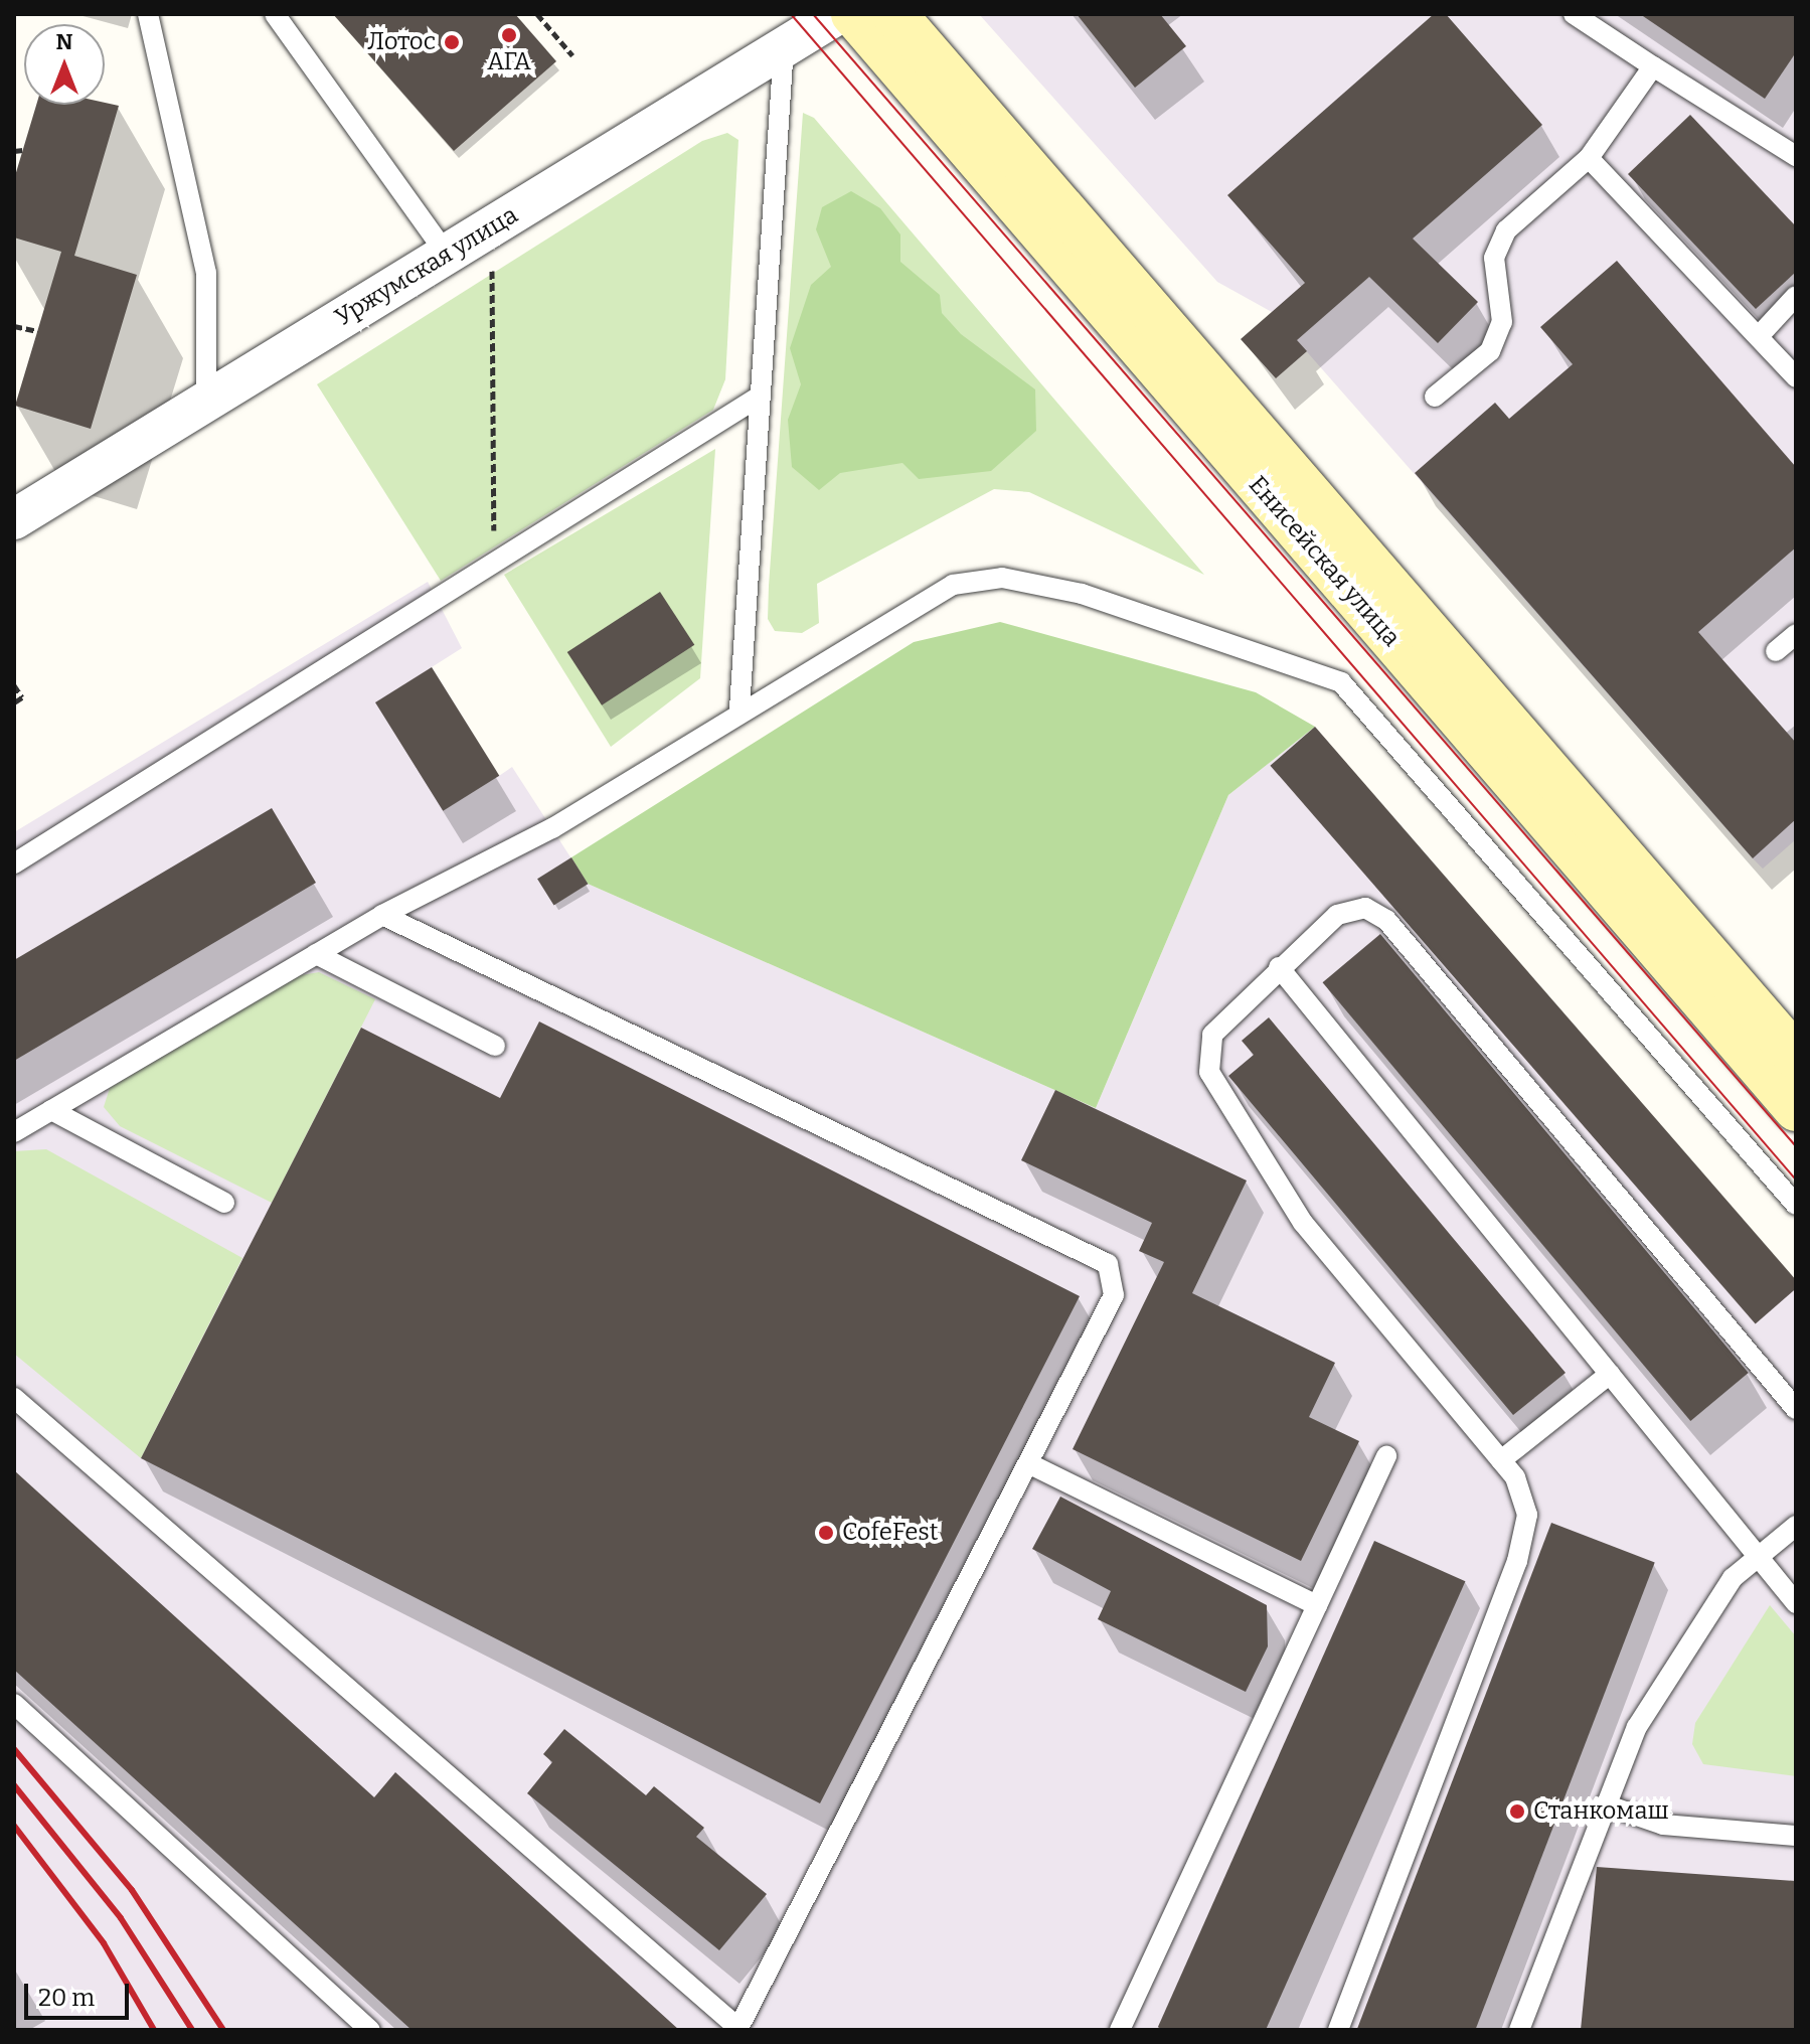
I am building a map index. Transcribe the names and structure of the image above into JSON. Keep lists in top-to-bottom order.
{
  "streets": {
    "main road": ["Енисейская улица"],
    "street": ["Уржумская улица"]
  },
  "places": [
    "АГА",
    "Лотос",
    "CofeFest",
    "Станкомаш"
  ],
  "scale_bar": "20 m",
  "north": "top"
}
